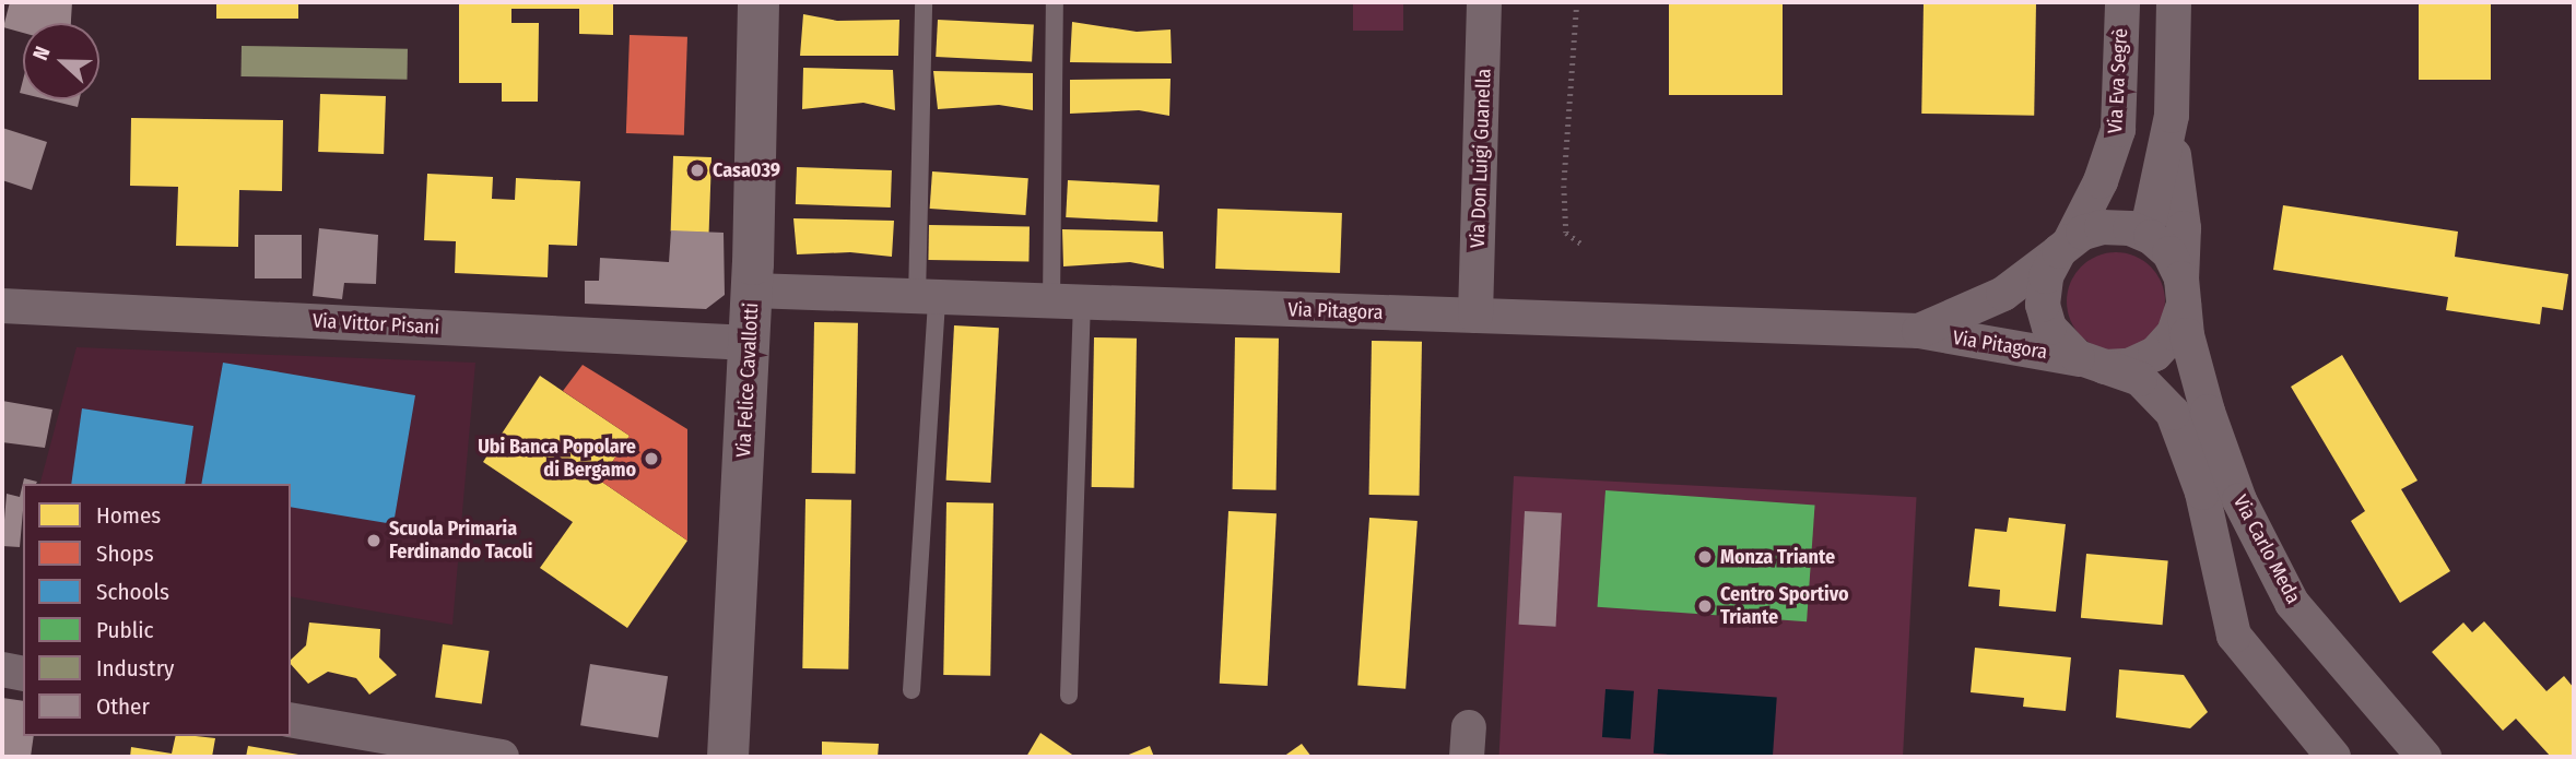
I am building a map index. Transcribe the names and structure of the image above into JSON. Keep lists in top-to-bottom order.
{
  "streets": {
    "street": [
      "Via Eva Segrè",
      "Via Don Luigi Guanella",
      "Via Pitagora",
      "Via Vittor Pisani",
      "Via Felice Cavallotti",
      "Via Carlo Meda"
    ]
  },
  "crossings": [
    ["Via Eva Segrè", "Via Pitagora"],
    ["Via Eva Segrè", "Via Carlo Meda"],
    ["Via Don Luigi Guanella", "Via Pitagora"],
    ["Via Pitagora", "Via Felice Cavallotti"],
    ["Via Pitagora", "Via Carlo Meda"],
    ["Via Vittor Pisani", "Via Felice Cavallotti"]
  ],
  "places": [
    "Casa039",
    "Ubi Banca Popolare di Bergamo",
    "Scuola Primaria Ferdinando Tacoli",
    "Monza Triante",
    "Centro Sportivo Triante"
  ],
  "legend": [
    "Homes",
    "Shops",
    "Schools",
    "Public",
    "Industry",
    "Other"
  ],
  "north": "left"
}
